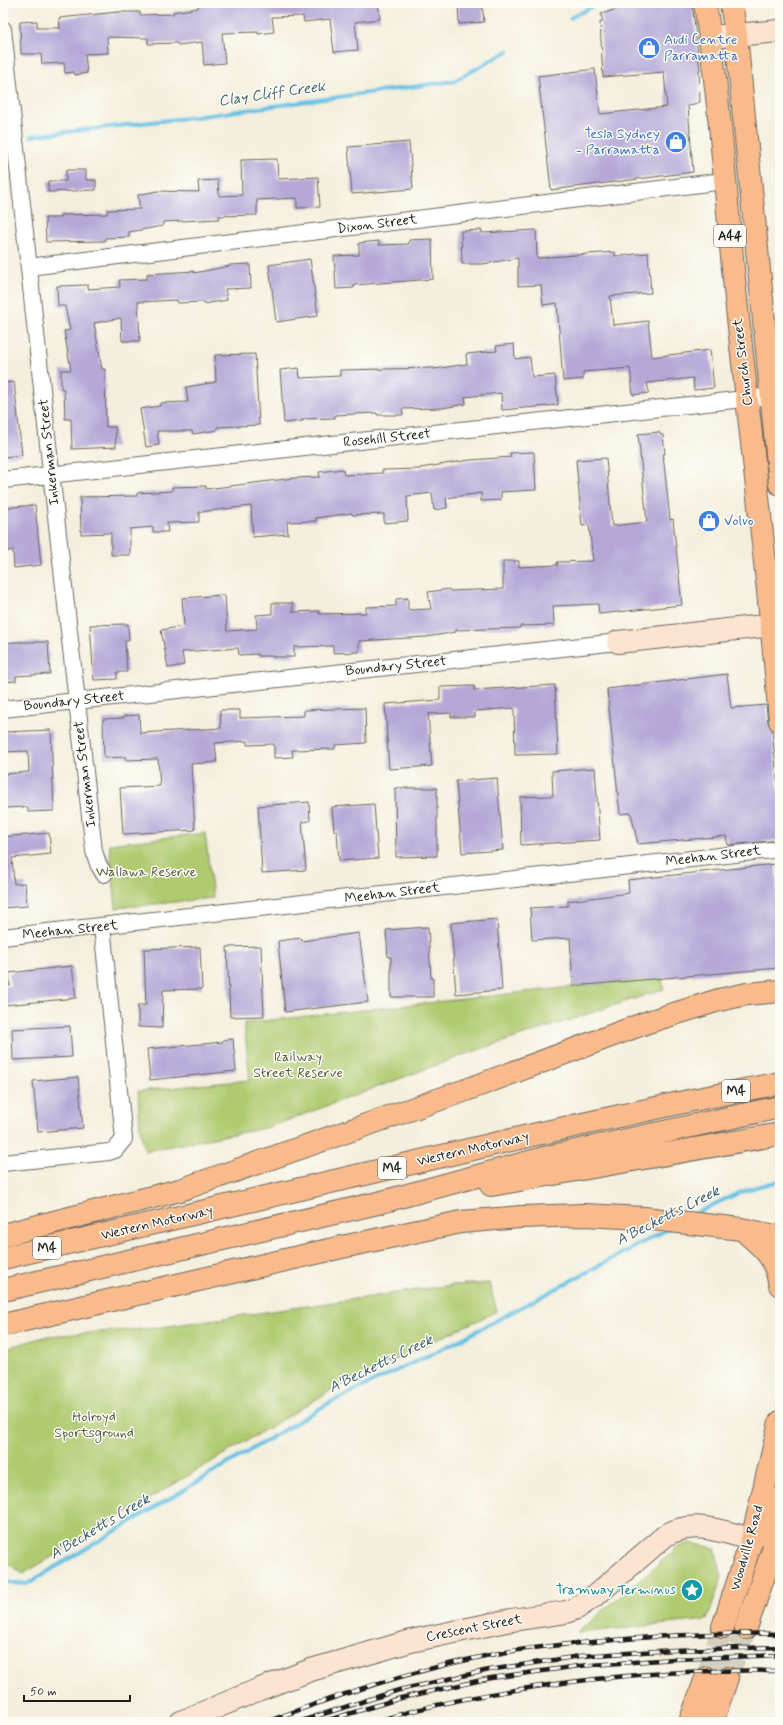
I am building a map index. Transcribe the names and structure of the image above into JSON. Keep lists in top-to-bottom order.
{
  "streets": {
    "main road": [
      "A44",
      "Church Street",
      "M4",
      "Western Motorway",
      "Woodville Road"
    ],
    "street": [
      "Dixon Street",
      "Rosehill Street",
      "Inkerman Street",
      "Boundary Street",
      "Meehan Street",
      "Crescent Street"
    ]
  },
  "crossings": [
    ["Dixon Street", "Church Street"],
    ["Dixon Street", "Inkerman Street"],
    ["Church Street", "Rosehill Street"],
    ["Church Street", "Boundary Street"],
    ["Rosehill Street", "Inkerman Street"],
    ["Inkerman Street", "Boundary Street"],
    ["Woodville Road", "Crescent Street"]
  ],
  "water": ["Clay Cliff Creek", "A'Becketts Creek"],
  "parks": ["Wallawa Reserve", "Railway Street Reserve", "Holroyd Sportsground"],
  "places": {
    "shop": ["Audi Centre Parramatta", "Tesla Sydney - Parramatta", "Volvo"],
    "place": ["Tramway Terminus"]
  },
  "scale_bar": "50 m"
}
